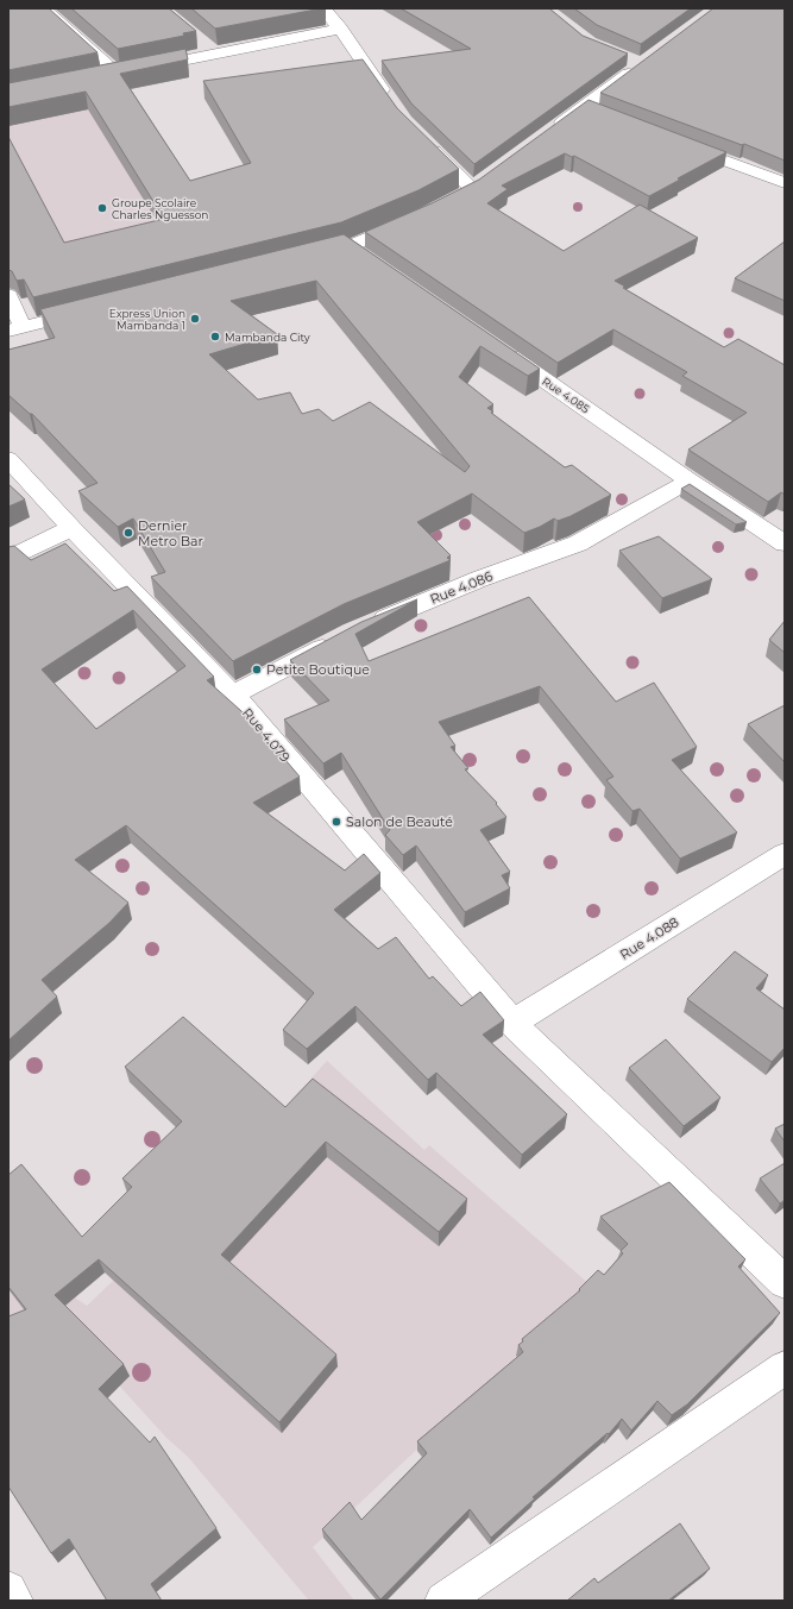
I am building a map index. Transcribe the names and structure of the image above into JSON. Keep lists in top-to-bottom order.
{
  "streets": {
    "street": [
      "Rue 4.085",
      "Rue 4.086",
      "Rue 4.079",
      "Rue 4.088"
    ]
  },
  "crossings": [
    ["Rue 4.085", "Rue 4.086"],
    ["Rue 4.079", "Rue 4.088"]
  ],
  "places": [
    "Groupe Scolaire Charles Nguesson",
    "Express Union Mambanda 1",
    "Mambanda City",
    "Dernier Metro Bar",
    "Petite Boutique",
    "Salon de Beauté"
  ]
}
